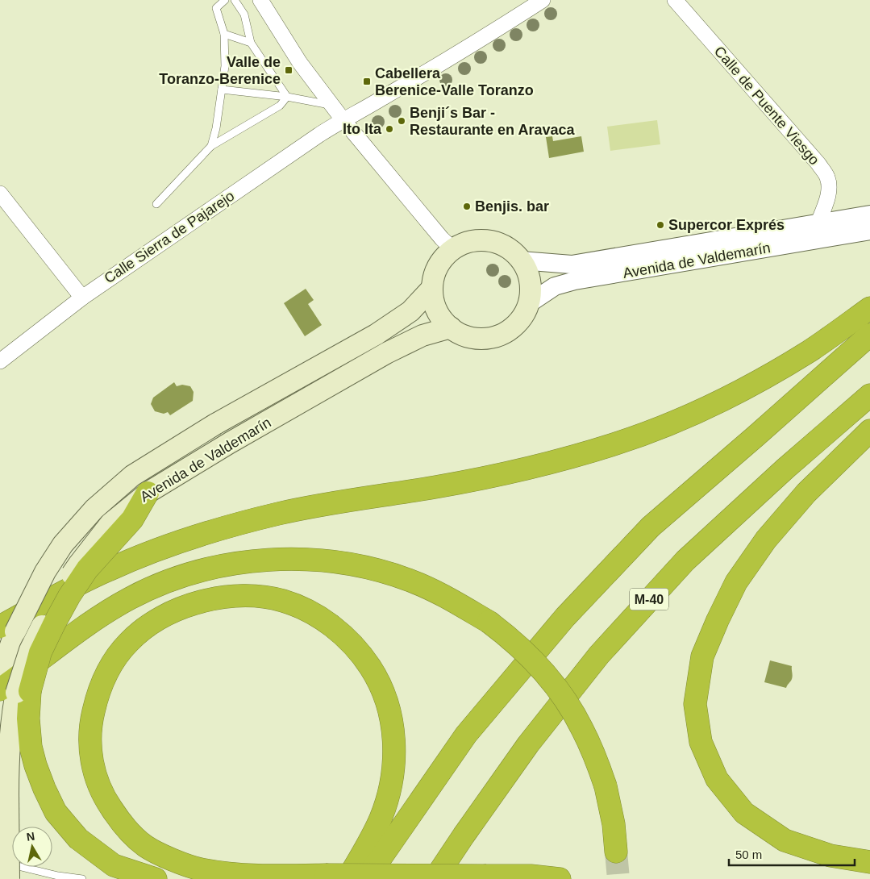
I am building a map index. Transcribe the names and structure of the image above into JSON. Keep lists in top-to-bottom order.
{
  "streets": {
    "highway": ["M-40"],
    "main road": ["Avenida de Valdemarín"],
    "street": ["Calle de Puente Viesgo", "Calle Sierra de Pajarejo"]
  },
  "crossings": [
    ["Calle de Puente Viesgo", "Avenida de Valdemarín"]
  ],
  "places": {
    "transit": ["Valle de Toranzo-Berenice", "Cabellera Berenice-Valle Toranzo"],
    "other": [
      "Benji´s Bar - Restaurante en Aravaca",
      "Ito Ita",
      "Benjis. bar",
      "Supercor Exprés"
    ]
  },
  "scale_bar": "50 m",
  "north": "top"
}
